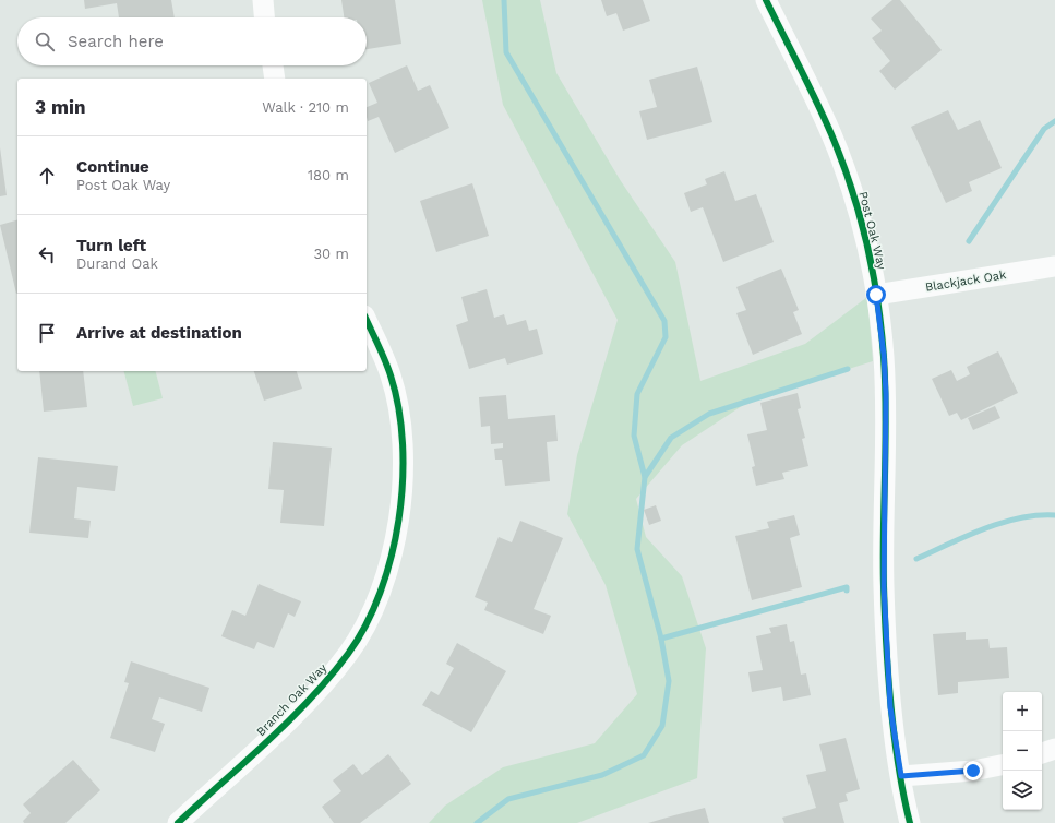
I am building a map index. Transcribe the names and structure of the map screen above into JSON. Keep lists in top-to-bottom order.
{
  "streets": {
    "street": ["Post Oak Way", "Blackjack Oak", "Branch Oak Way"]
  },
  "crossings": [
    ["Post Oak Way", "Blackjack Oak"]
  ],
  "page": {
    "search": "Search here",
    "heading": ["3 min", "Walk · 210 m"],
    "list": [
      ["Continue", "Post Oak Way", "180 m"],
      ["Turn left", "Durand Oak", "30 m"],
      "Arrive at destination"
    ],
    "map_buttons": ["+", "−"]
  }
}
